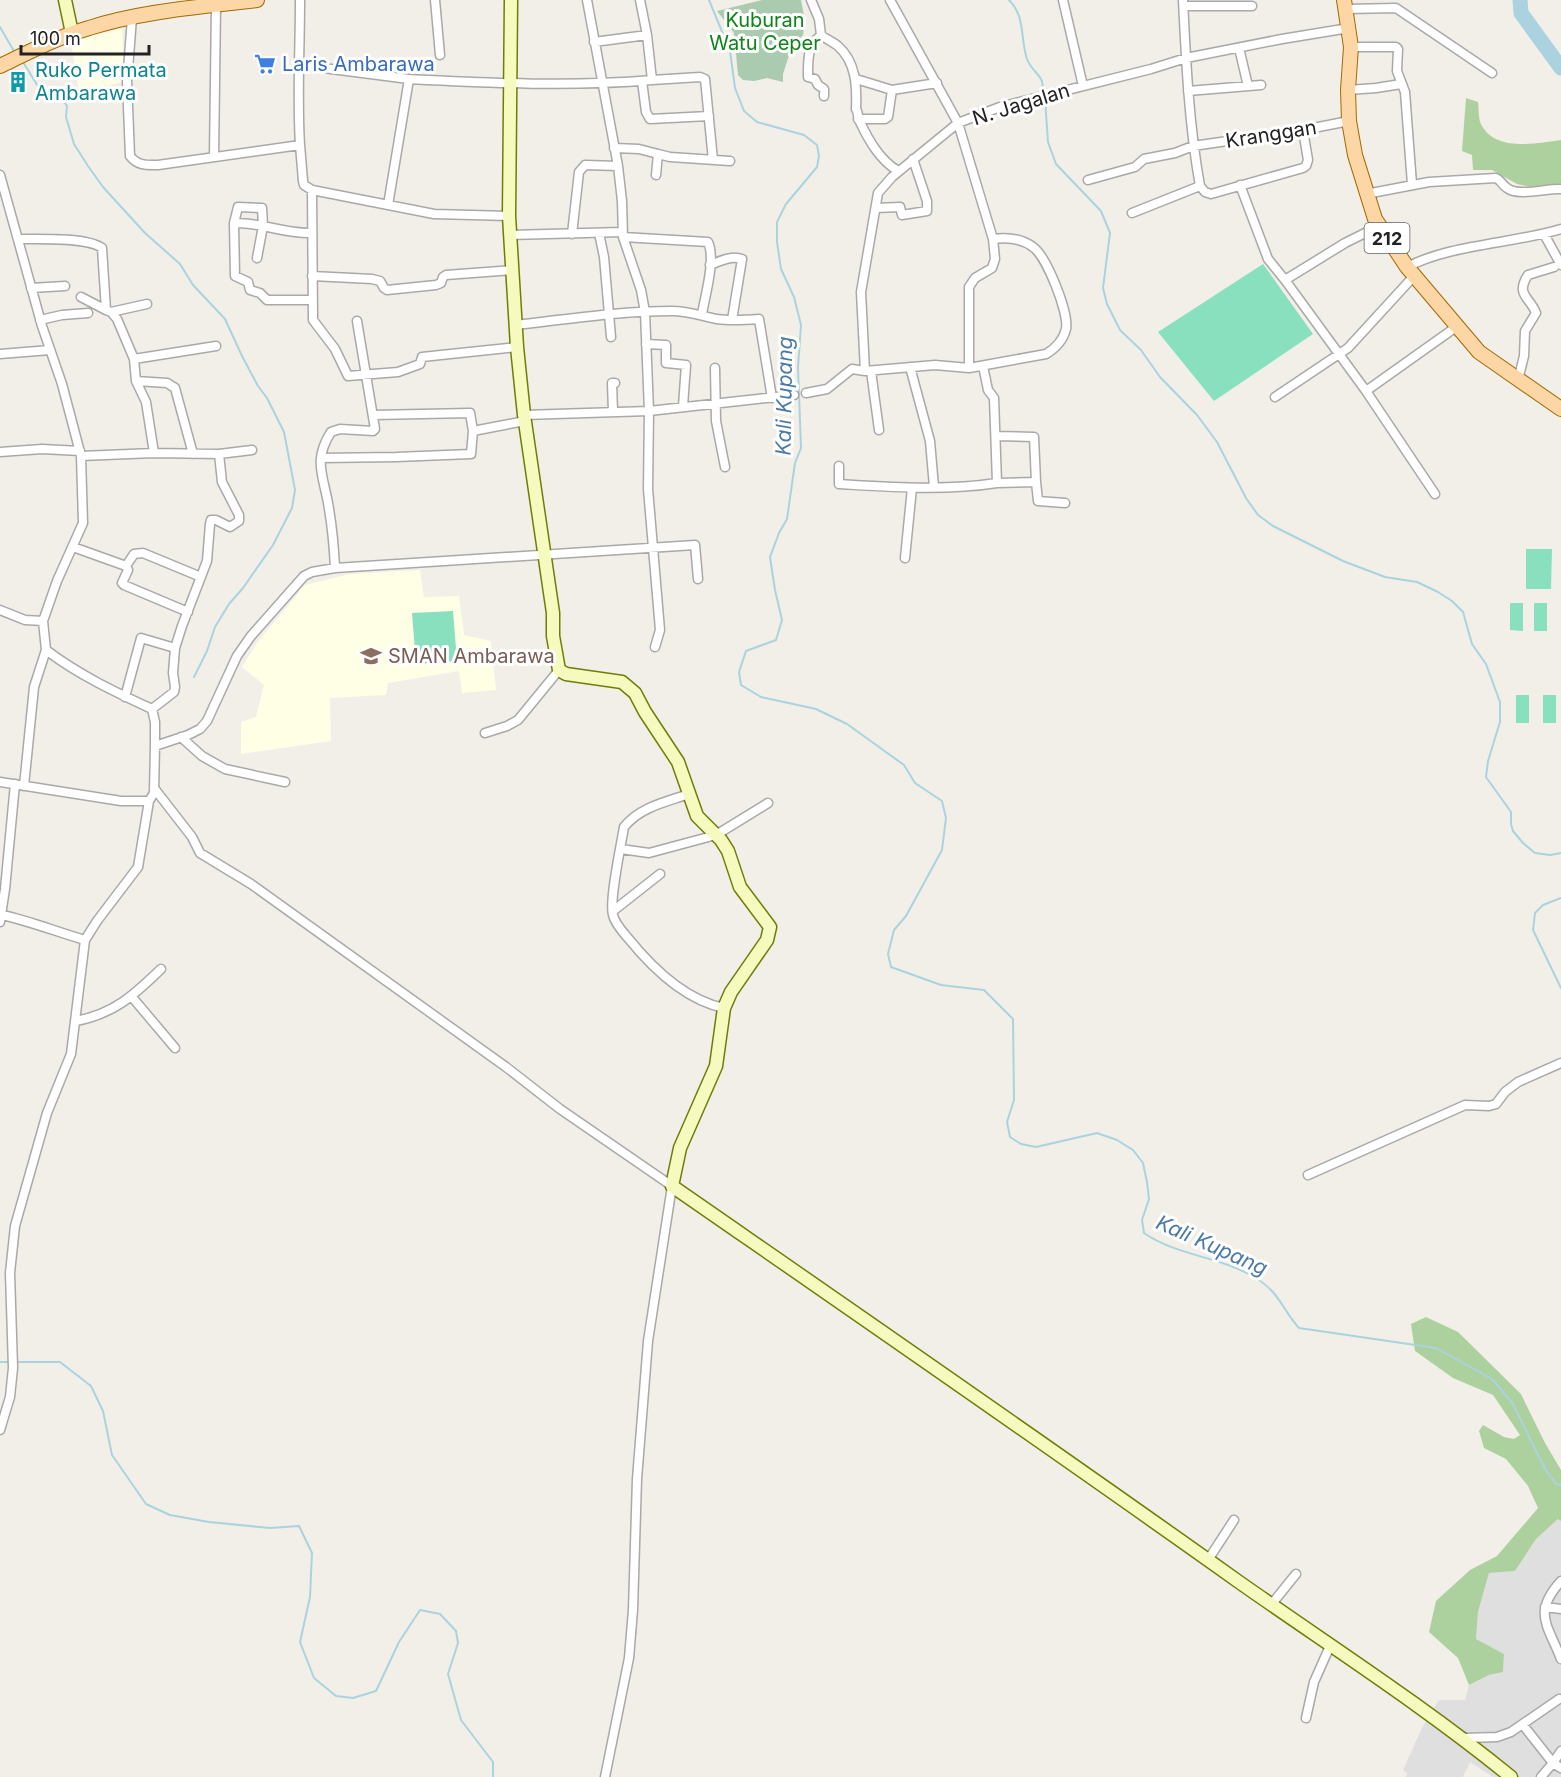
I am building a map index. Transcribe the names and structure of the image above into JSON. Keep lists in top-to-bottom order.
{
  "streets": {
    "main road": ["212"],
    "street": ["N. Jagalan", "Kranggan"]
  },
  "crossings": [
    ["Kranggan", "212"]
  ],
  "water": ["Kali Kupang"],
  "parks": ["Kuburan Watu Ceper"],
  "places": {
    "supermarket": ["Laris Ambarawa"],
    "building": ["Ruko Permata Ambarawa"],
    "school or university": ["SMAN Ambarawa"]
  },
  "scale_bar": "100 m"
}
